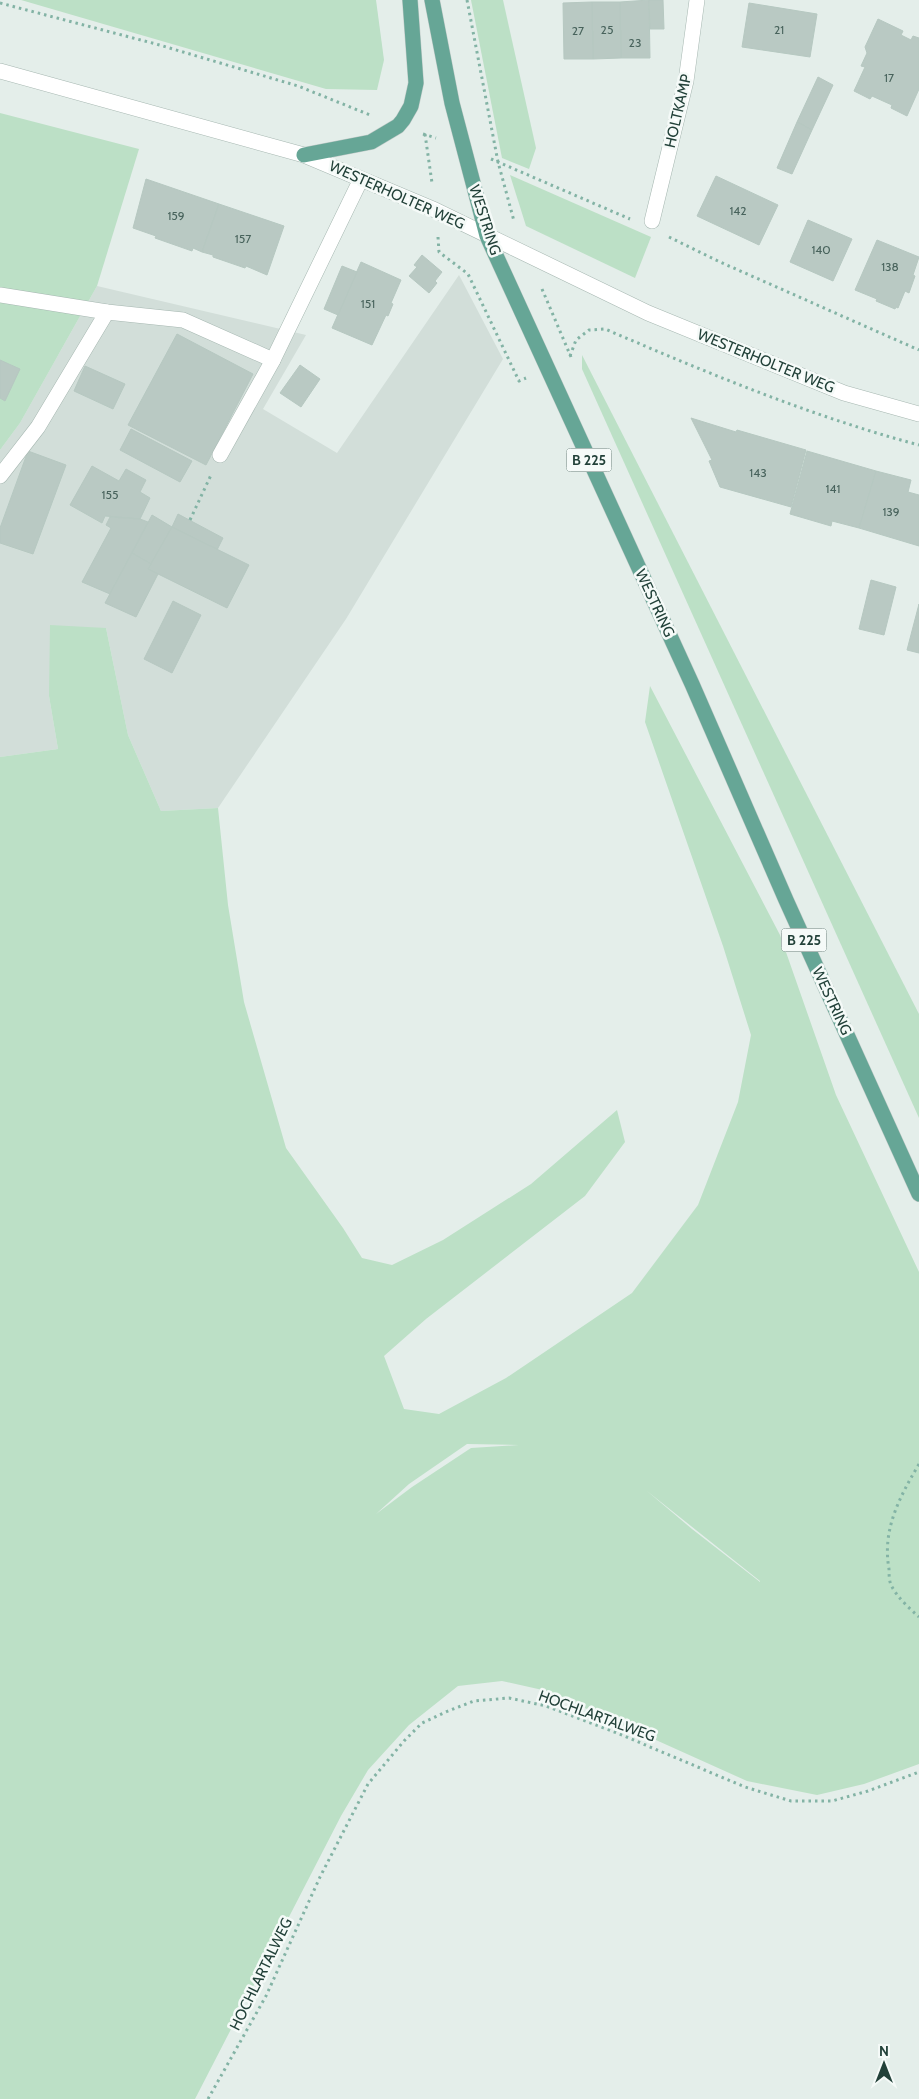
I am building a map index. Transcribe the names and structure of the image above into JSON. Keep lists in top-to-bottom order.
{
  "streets": {
    "main road": ["WESTRING", "B 225"],
    "street": ["HOLTKAMP", "WESTERHOLTER WEG"],
    "path": ["HOCHLARTALWEG"]
  },
  "crossings": [
    ["WESTERHOLTER WEG", "WESTRING"]
  ],
  "house_numbers": [
    "25",
    "21",
    "27",
    "23",
    "17",
    "142",
    "159",
    "157",
    "140",
    "138",
    "151",
    "143",
    "141",
    "155",
    "139"
  ],
  "north": "top"
}
